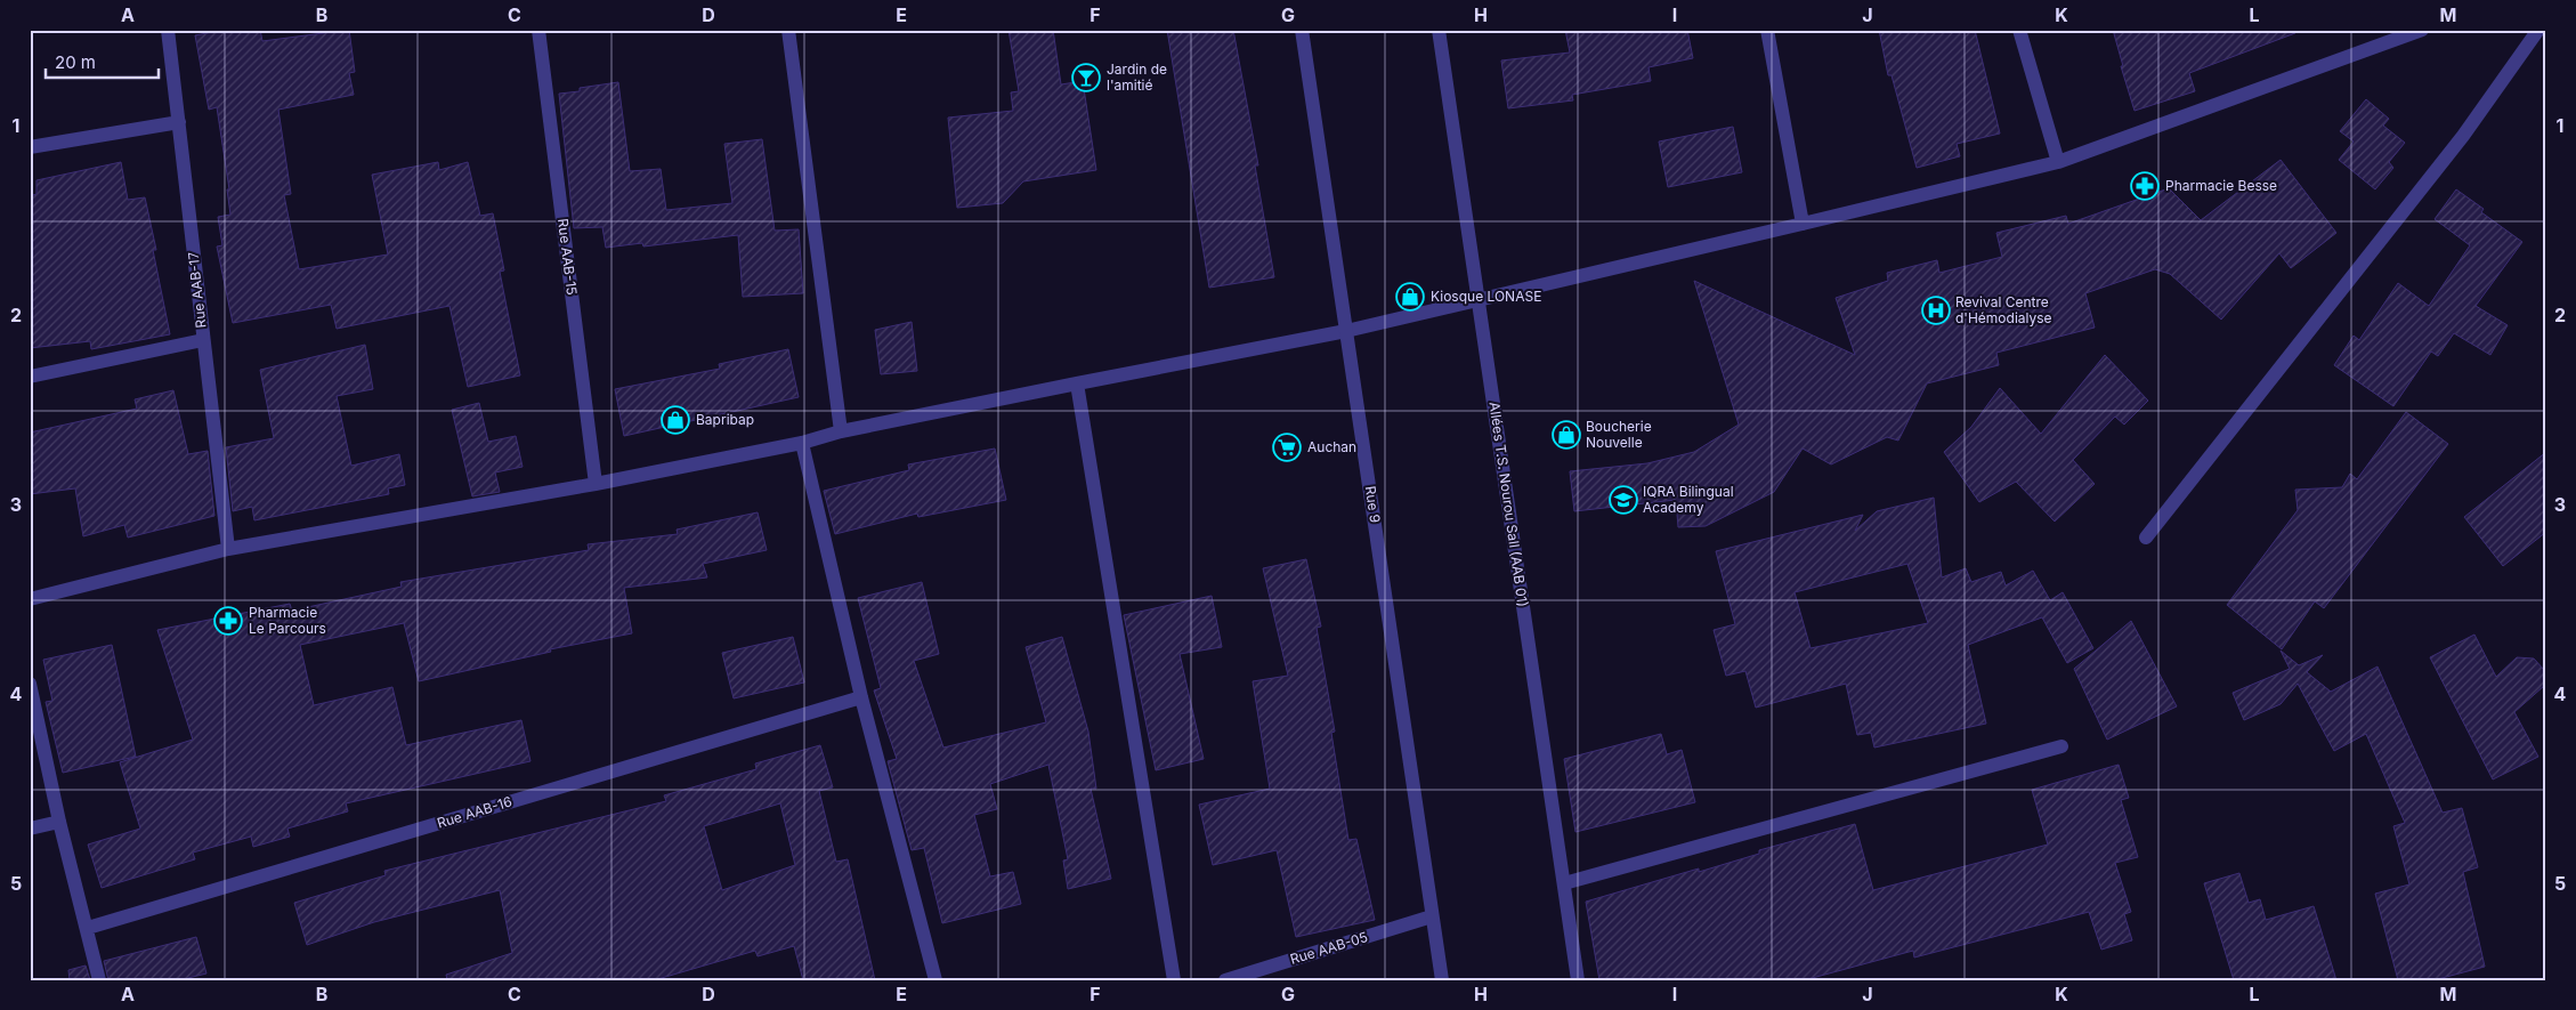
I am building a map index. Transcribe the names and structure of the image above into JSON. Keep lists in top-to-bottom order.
{
  "streets": {
    "street": [
      "Rue AAB-15",
      "Rue AAB-17",
      "Rue 9",
      "Allées T.S. Nourou Sall (AAB 01)",
      "Rue AAB-16",
      "Rue AAB-05"
    ]
  },
  "crossings": [
    ["Rue 9", "Rue AAB-05"]
  ],
  "places": {
    "bar": ["Jardin de l'amitié"],
    "pharmacy": ["Pharmacie Besse", "Pharmacie Le Parcours"],
    "shop": ["Kiosque LONASE", "Bapribap", "Boucherie Nouvelle"],
    "hospital": ["Revival Centre d'Hémodialyse"],
    "supermarket": ["Auchan"],
    "school or university": ["IQRA Bilingual Academy"]
  },
  "scale_bar": "20 m",
  "grid": {
    "columns": [
      "A",
      "B",
      "C",
      "D",
      "E",
      "F",
      "G",
      "H",
      "I",
      "J",
      "K",
      "L",
      "M"
    ],
    "rows": [
      "1",
      "2",
      "3",
      "4",
      "5"
    ]
  }
}
